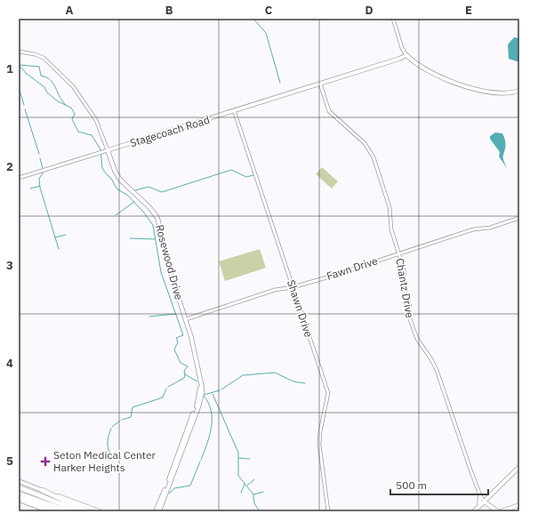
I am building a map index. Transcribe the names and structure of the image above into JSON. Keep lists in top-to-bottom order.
{
  "streets": {
    "main road": ["Stagecoach Road", "Rosewood Drive"],
    "street": ["Fawn Drive", "Chantz Drive", "Shawn Drive"]
  },
  "crossings": [
    ["Stagecoach Road", "Rosewood Drive"],
    ["Stagecoach Road", "Chantz Drive"],
    ["Stagecoach Road", "Shawn Drive"],
    ["Rosewood Drive", "Fawn Drive"],
    ["Fawn Drive", "Chantz Drive"],
    ["Fawn Drive", "Shawn Drive"]
  ],
  "places": {
    "health": ["Seton Medical Center Harker Heights"]
  },
  "scale_bar": "500 m",
  "grid": {
    "columns": [
      "A",
      "B",
      "C",
      "D",
      "E"
    ],
    "rows": [
      "1",
      "2",
      "3",
      "4",
      "5"
    ]
  }
}
